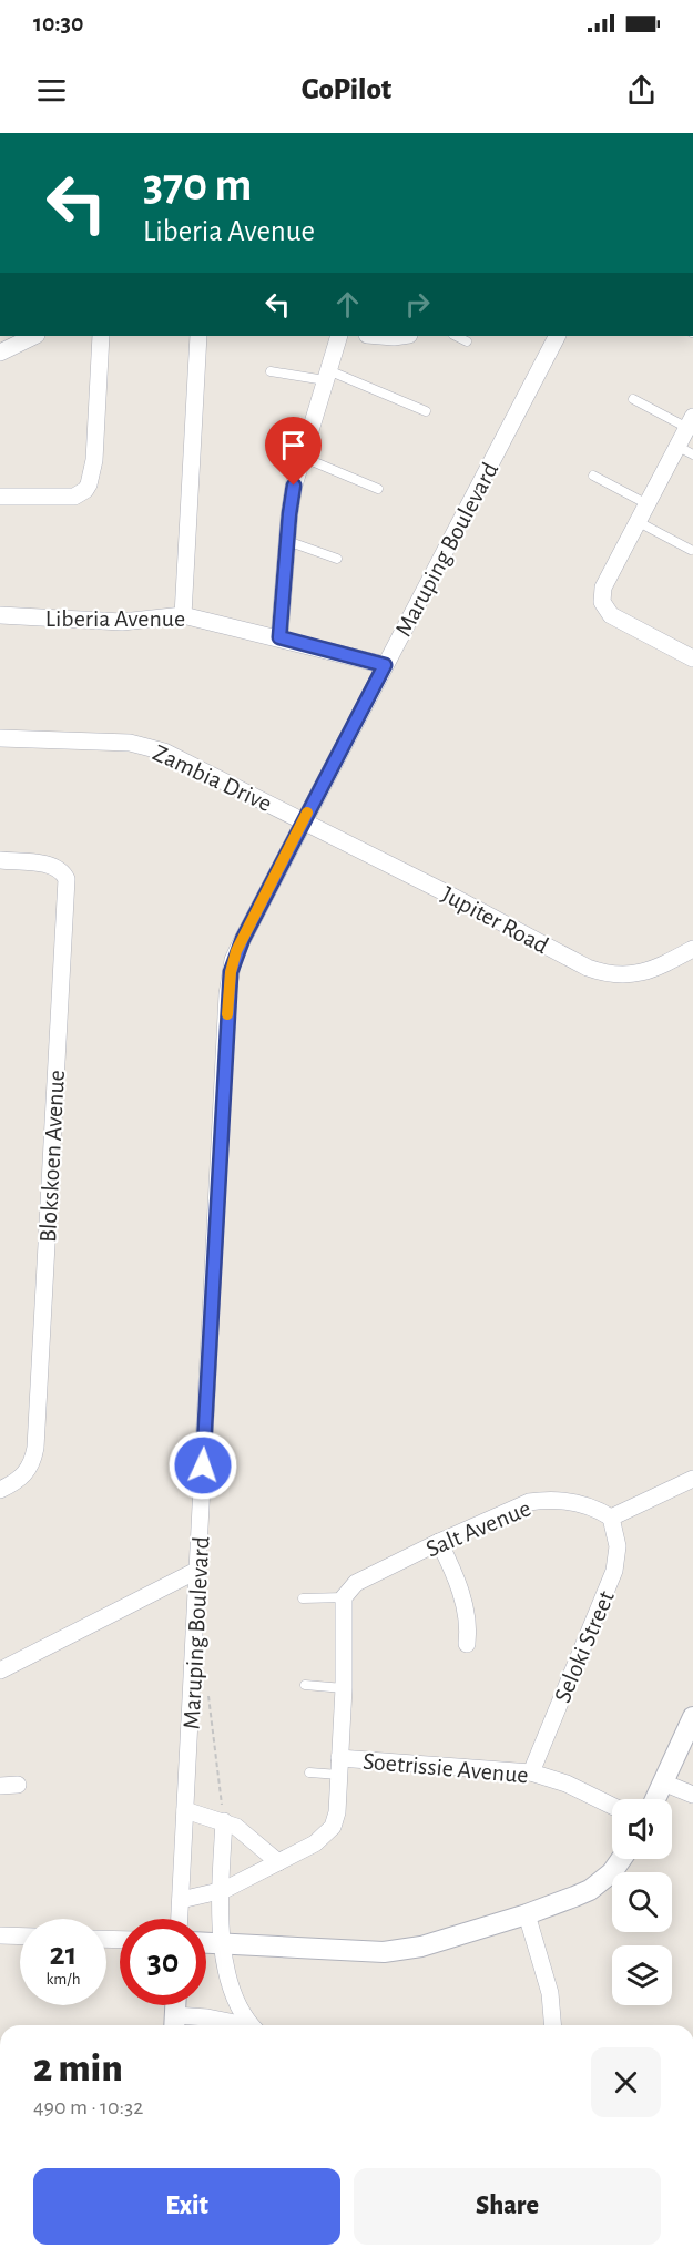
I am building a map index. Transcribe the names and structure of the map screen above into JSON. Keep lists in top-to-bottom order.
{
  "streets": {
    "street": [
      "Maruping Boulevard",
      "Liberia Avenue",
      "Zambia Drive",
      "Jupiter Road",
      "Blokskoen Avenue",
      "Salt Avenue",
      "Seloki Street",
      "Soetrissie Avenue"
    ]
  },
  "crossings": [
    ["Maruping Boulevard", "Liberia Avenue"],
    ["Maruping Boulevard", "Zambia Drive"],
    ["Maruping Boulevard", "Jupiter Road"],
    ["Zambia Drive", "Jupiter Road"],
    ["Salt Avenue", "Seloki Street"],
    ["Seloki Street", "Soetrissie Avenue"]
  ],
  "page": {
    "status": "10:30",
    "header": "GoPilot",
    "turn": ["370 m", "Liberia Avenue"],
    "speed": "21 km/h",
    "limit": "30",
    "heading": ["2 min", "490 m · 10:32"],
    "buttons": ["Exit", "Share"]
  }
}
